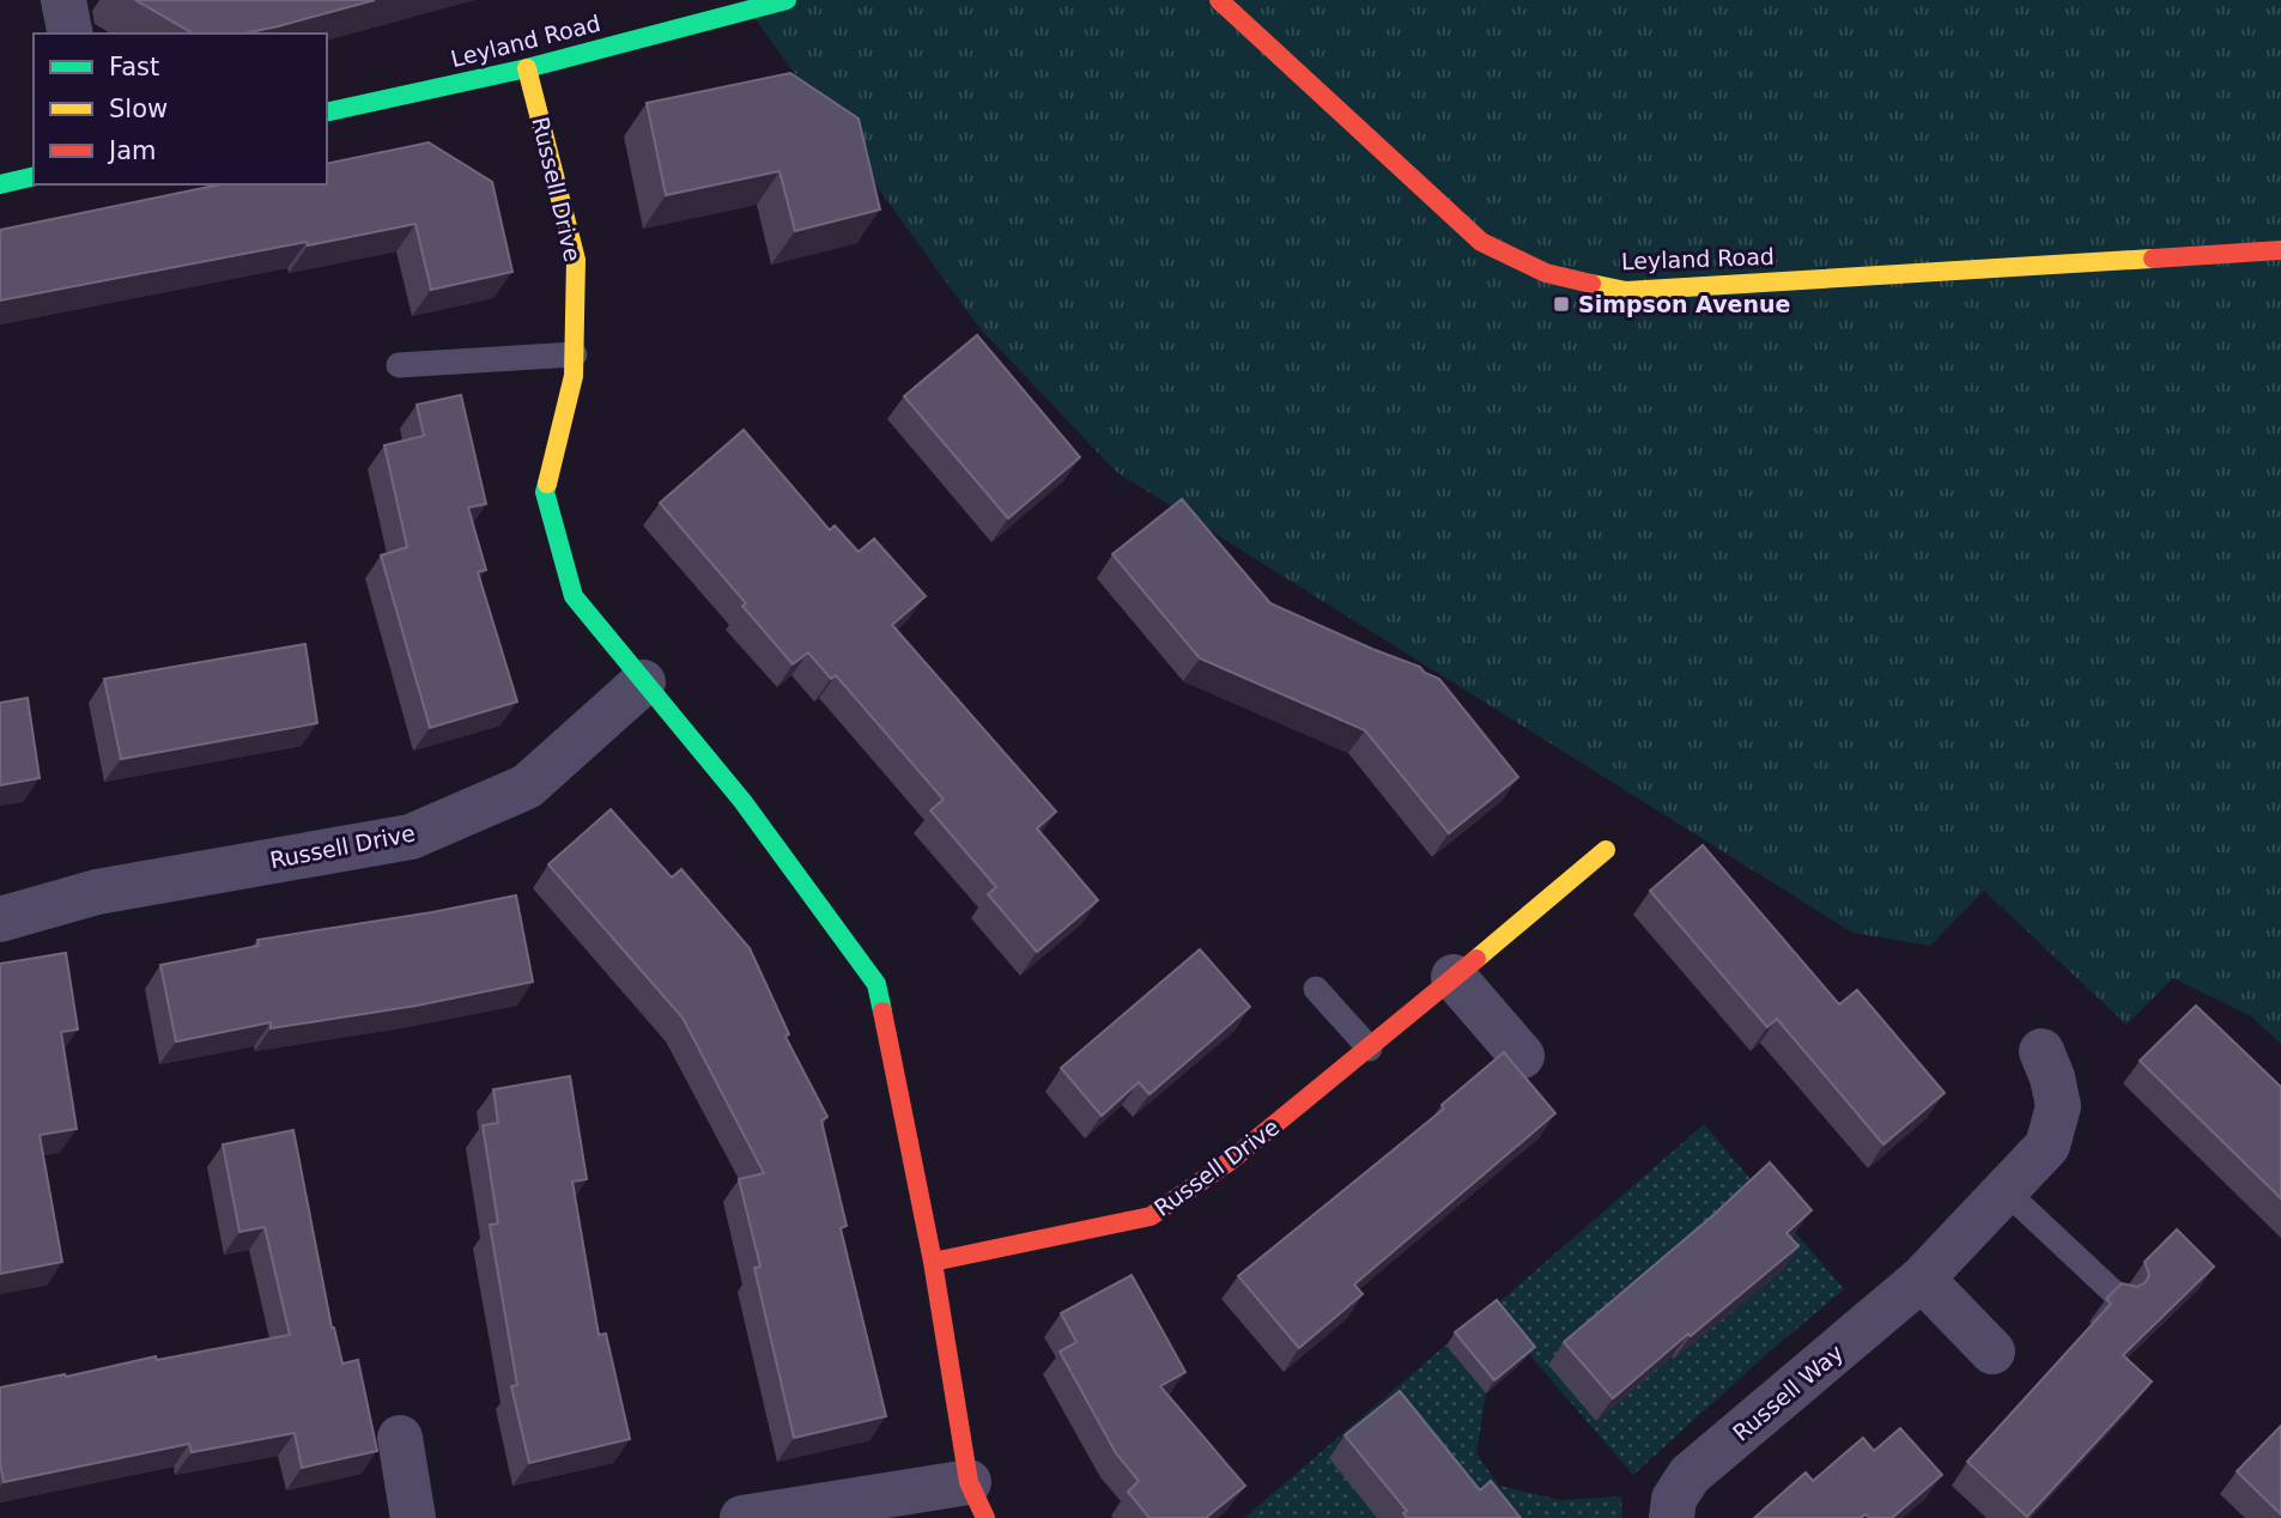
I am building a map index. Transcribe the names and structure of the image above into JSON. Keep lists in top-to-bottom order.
{
  "streets": {
    "street": ["Leyland Road", "Russell Drive", "Russell Way"]
  },
  "crossings": [
    ["Leyland Road", "Russell Drive"]
  ],
  "places": {
    "transit": ["Simpson Avenue"]
  },
  "legend": ["Fast", "Slow", "Jam"]
}
